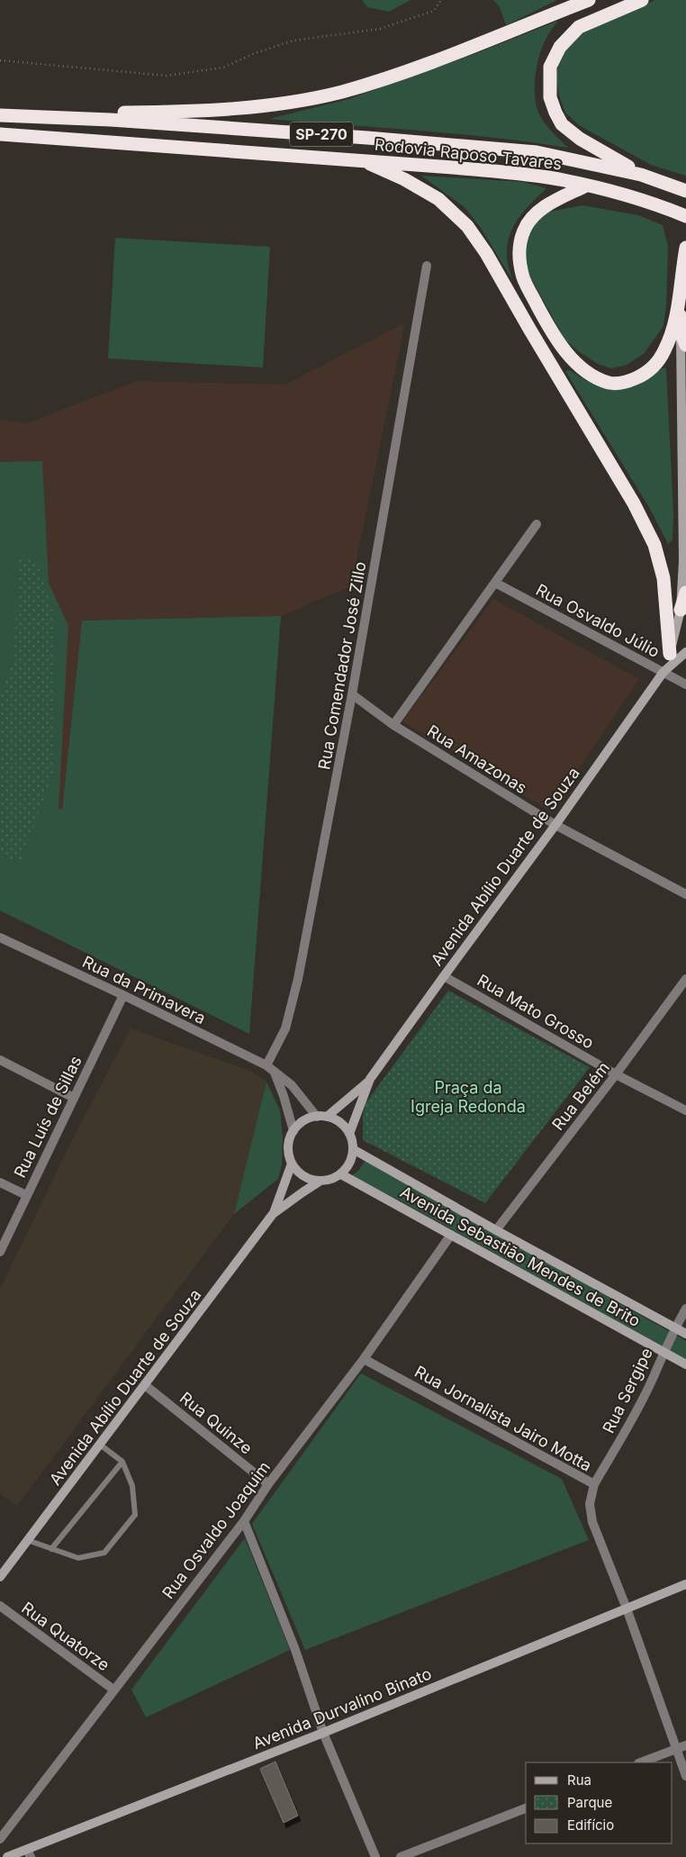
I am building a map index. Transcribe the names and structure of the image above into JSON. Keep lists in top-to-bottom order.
{
  "streets": {
    "highway": ["SP-270", "Rodovia Raposo Tavares"],
    "main road": ["Avenida Abílio Duarte de Souza", "Avenida Sebastião Mendes de Brito", "Avenida Durvalino Binato"],
    "street": [
      "Rua Osvaldo Júlio",
      "Rua Comendador José Zillo",
      "Rua Amazonas",
      "Rua da Primavera",
      "Rua Mato Grosso",
      "Rua Belém",
      "Rua Luís de Sillas",
      "Rua Sergipe",
      "Rua Jornalista Jairo Motta",
      "Rua Quinze",
      "Rua Osvaldo Joaquim",
      "Rua Quatorze"
    ]
  },
  "crossings": [
    ["Rua Osvaldo Júlio", "Avenida Abílio Duarte de Souza"],
    ["Rua Comendador José Zillo", "Rua Amazonas"],
    ["Rua Comendador José Zillo", "Rua da Primavera"],
    ["Rua Amazonas", "Avenida Abílio Duarte de Souza"],
    ["Avenida Abílio Duarte de Souza", "Rua da Primavera"],
    ["Avenida Abílio Duarte de Souza", "Rua Mato Grosso"],
    ["Avenida Abílio Duarte de Souza", "Avenida Sebastião Mendes de Brito"],
    ["Avenida Abílio Duarte de Souza", "Rua Quinze"],
    ["Rua da Primavera", "Rua Luís de Sillas"],
    ["Rua da Primavera", "Avenida Sebastião Mendes de Brito"],
    ["Rua Mato Grosso", "Rua Belém"],
    ["Rua Belém", "Avenida Sebastião Mendes de Brito"],
    ["Avenida Sebastião Mendes de Brito", "Rua Sergipe"],
    ["Avenida Sebastião Mendes de Brito", "Rua Osvaldo Joaquim"],
    ["Rua Sergipe", "Rua Jornalista Jairo Motta"],
    ["Rua Jornalista Jairo Motta", "Rua Osvaldo Joaquim"],
    ["Rua Jornalista Jairo Motta", "Avenida Durvalino Binato"],
    ["Rua Quinze", "Rua Osvaldo Joaquim"],
    ["Rua Osvaldo Joaquim", "Rua Quatorze"]
  ],
  "parks": ["Praça da Igreja Redonda"],
  "legend": ["Rua", "Parque", "Edifício"]
}
